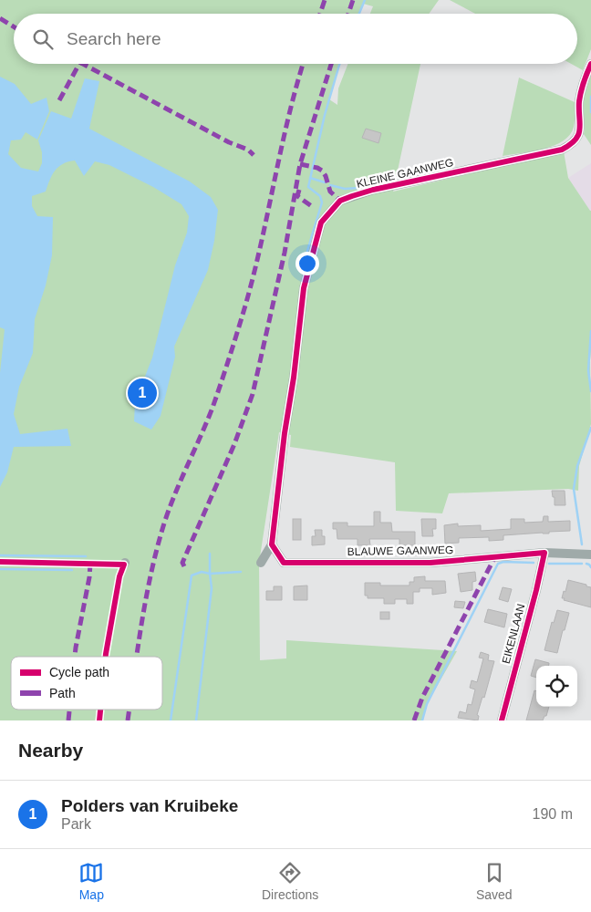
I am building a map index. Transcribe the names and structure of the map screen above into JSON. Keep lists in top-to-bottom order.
{
  "streets": {
    "street": ["KLEINE GAANWEG", "BLAUWE GAANWEG", "EIKENLAAN"]
  },
  "crossings": [
    ["KLEINE GAANWEG", "BLAUWE GAANWEG"],
    ["BLAUWE GAANWEG", "EIKENLAAN"]
  ],
  "legend": ["Cycle path", "Path"],
  "page": {
    "search": "Search here",
    "pins": "1",
    "heading": "Nearby",
    "list": [
      {
        "mark": "1",
        "name": "Polders van Kruibeke",
        "note": "Park",
        "value": "190 m"
      }
    ],
    "nav": ["Map", "Directions", "Saved"]
  }
}
